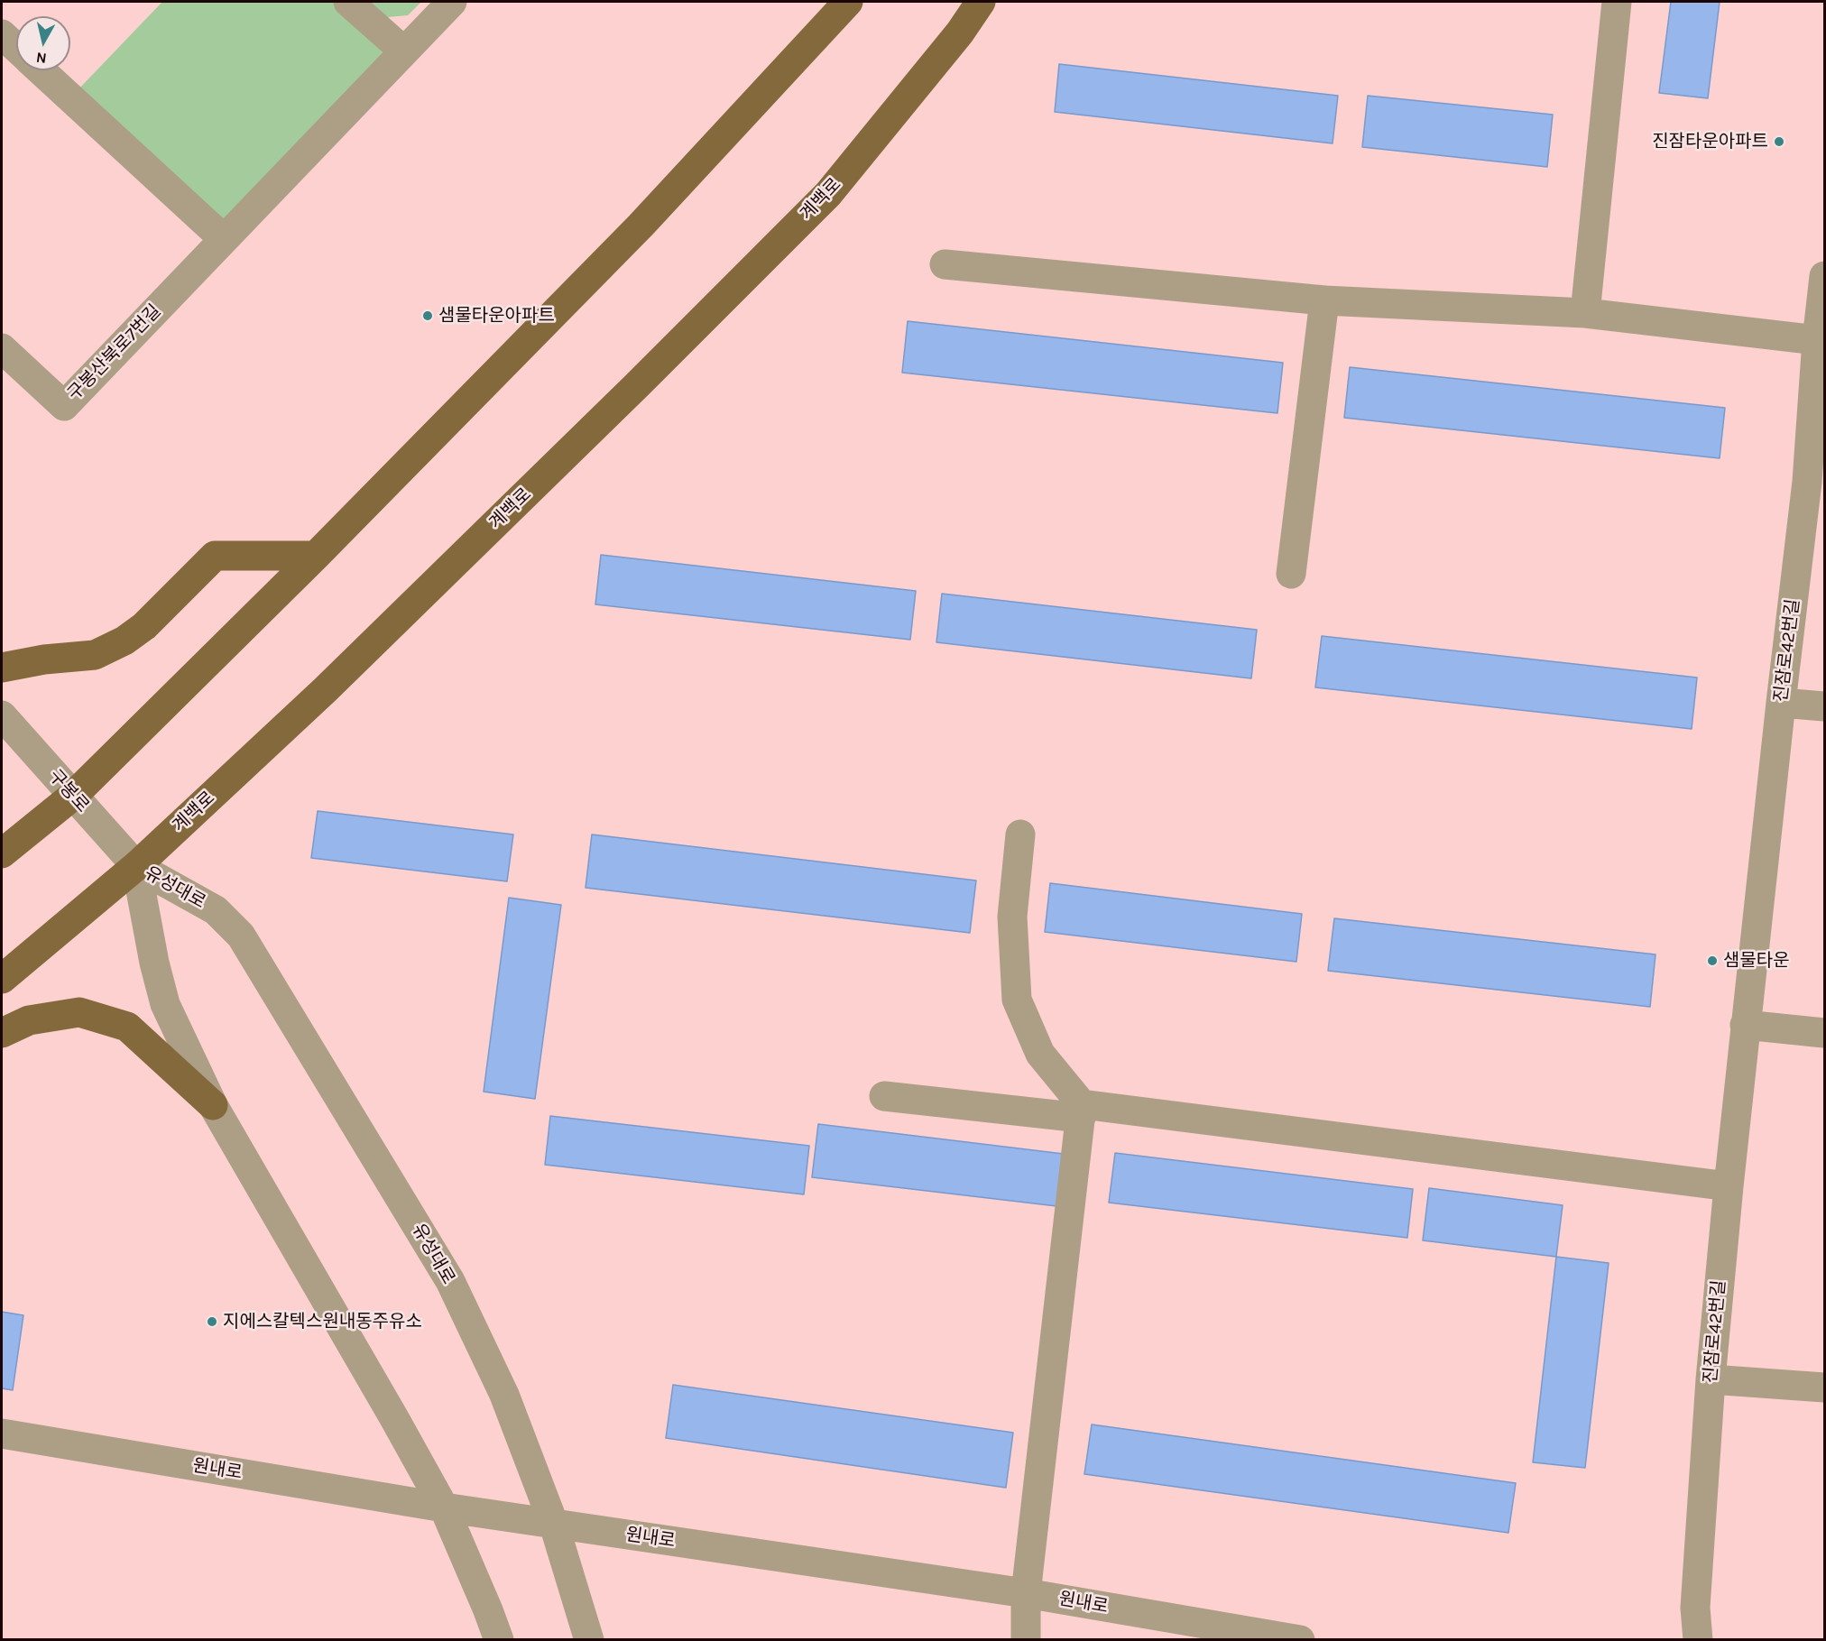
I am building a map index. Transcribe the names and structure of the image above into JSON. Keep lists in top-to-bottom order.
{
  "streets": {
    "main road": ["계백로"],
    "street": [
      "구봉산북로7번길",
      "진잠로42번길",
      "구봉로",
      "유성대로",
      "원내로"
    ]
  },
  "crossings": [
    ["계백로", "구봉로"],
    ["계백로", "유성대로"],
    ["구봉로", "유성대로"],
    ["유성대로", "원내로"]
  ],
  "places": [
    "진잠타운아파트",
    "샘물타운아파트",
    "샘물타운",
    "지에스칼텍스원내동주유소"
  ],
  "north": "bottom"
}
